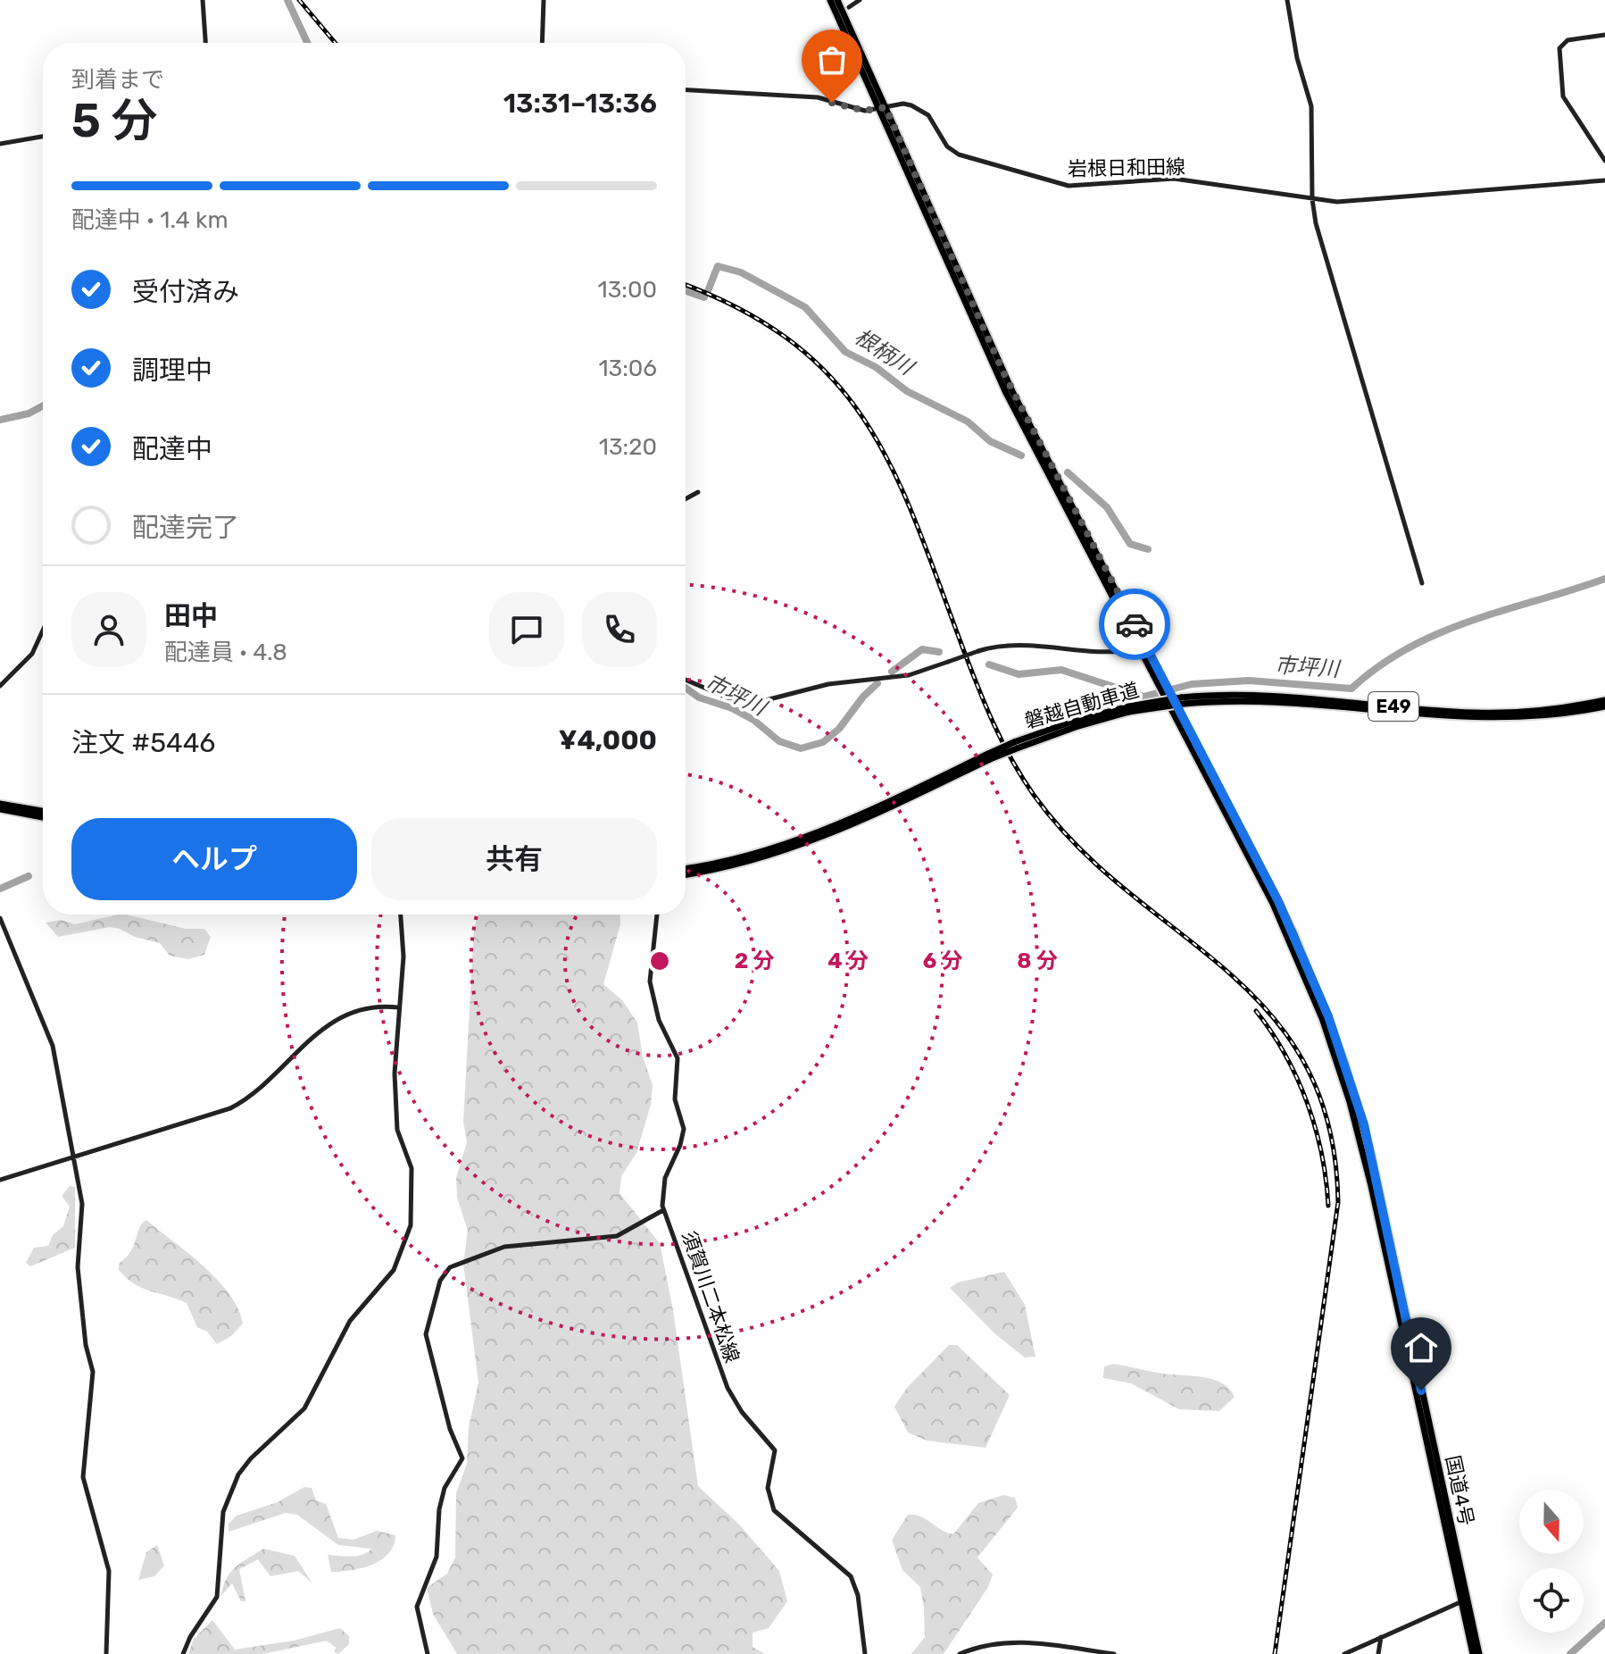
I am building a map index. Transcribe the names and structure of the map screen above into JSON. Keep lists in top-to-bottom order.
{
  "streets": {
    "highway": ["磐越自動車道", "E49", "国道4号"],
    "street": ["岩根日和田線", "須賀川二本松線"]
  },
  "crossings": [
    ["岩根日和田線", "国道4号"]
  ],
  "water": ["根柄川", "市坪川"],
  "north": "bottom",
  "page": {
    "heading": ["5 分", "到着まで", "13:31–13:36"],
    "panel": [
      "田中",
      "配達員 · 4.8",
      "注文 #5446",
      "¥4,000"
    ],
    "bar": "配達中 · 1.4 km",
    "list": [
      ["受付済み", "13:00"],
      ["調理中", "13:06"],
      ["配達中", "13:20"],
      "配達完了"
    ],
    "buttons": ["ヘルプ", "共有"]
  },
  "rings": [
    "2 分",
    "4 分",
    "6 分",
    "8 分"
  ]
}
